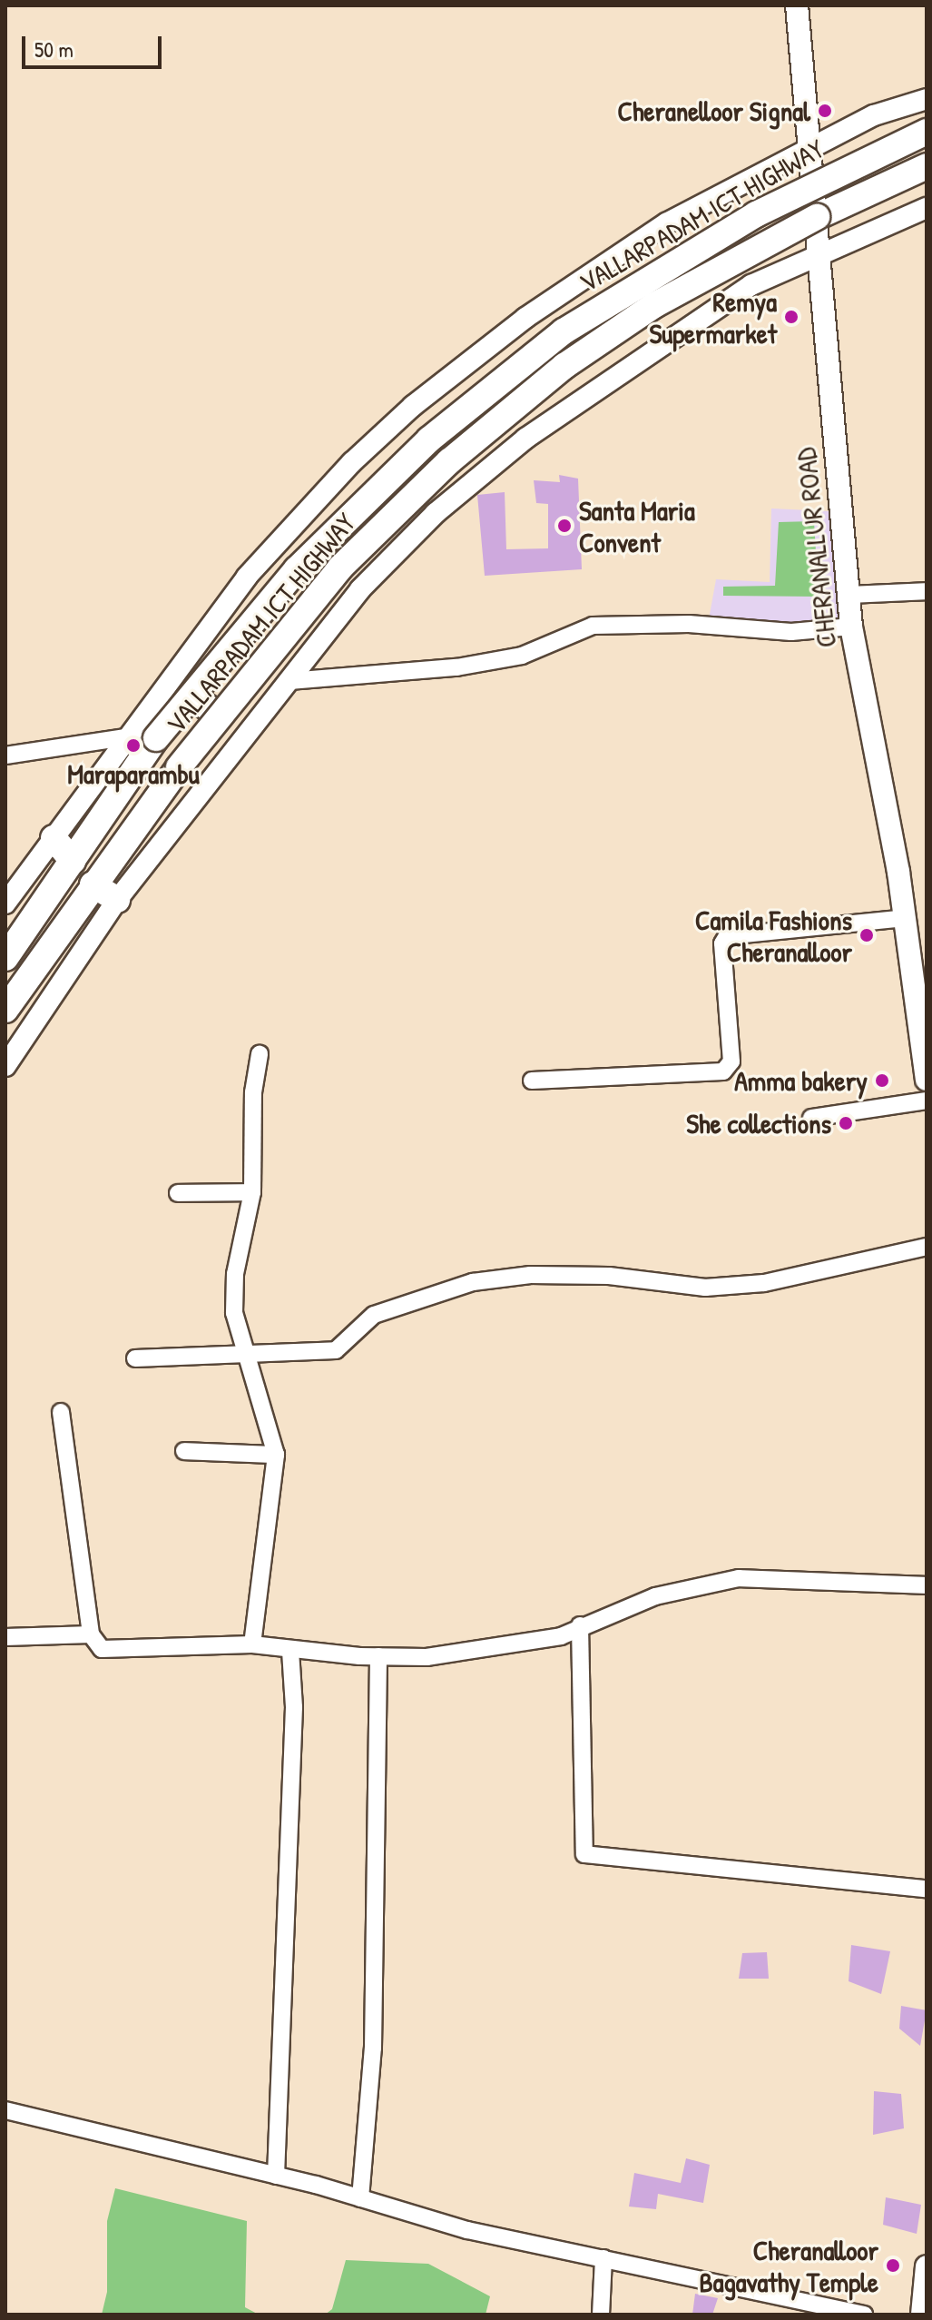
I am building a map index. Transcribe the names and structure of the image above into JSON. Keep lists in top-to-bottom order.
{
  "streets": {
    "highway": ["VALLARPADAM ICT HIGHWAY"],
    "main road": ["CHERANALLUR ROAD"]
  },
  "places": [
    "Cheranelloor Signal",
    "Remya Supermarket",
    "Santa Maria Convent",
    "Maraparambu",
    "Camila Fashions Cheranalloor",
    "Amma bakery",
    "She collections",
    "Cheranalloor Bagavathy Temple"
  ],
  "scale_bar": "50 m"
}
